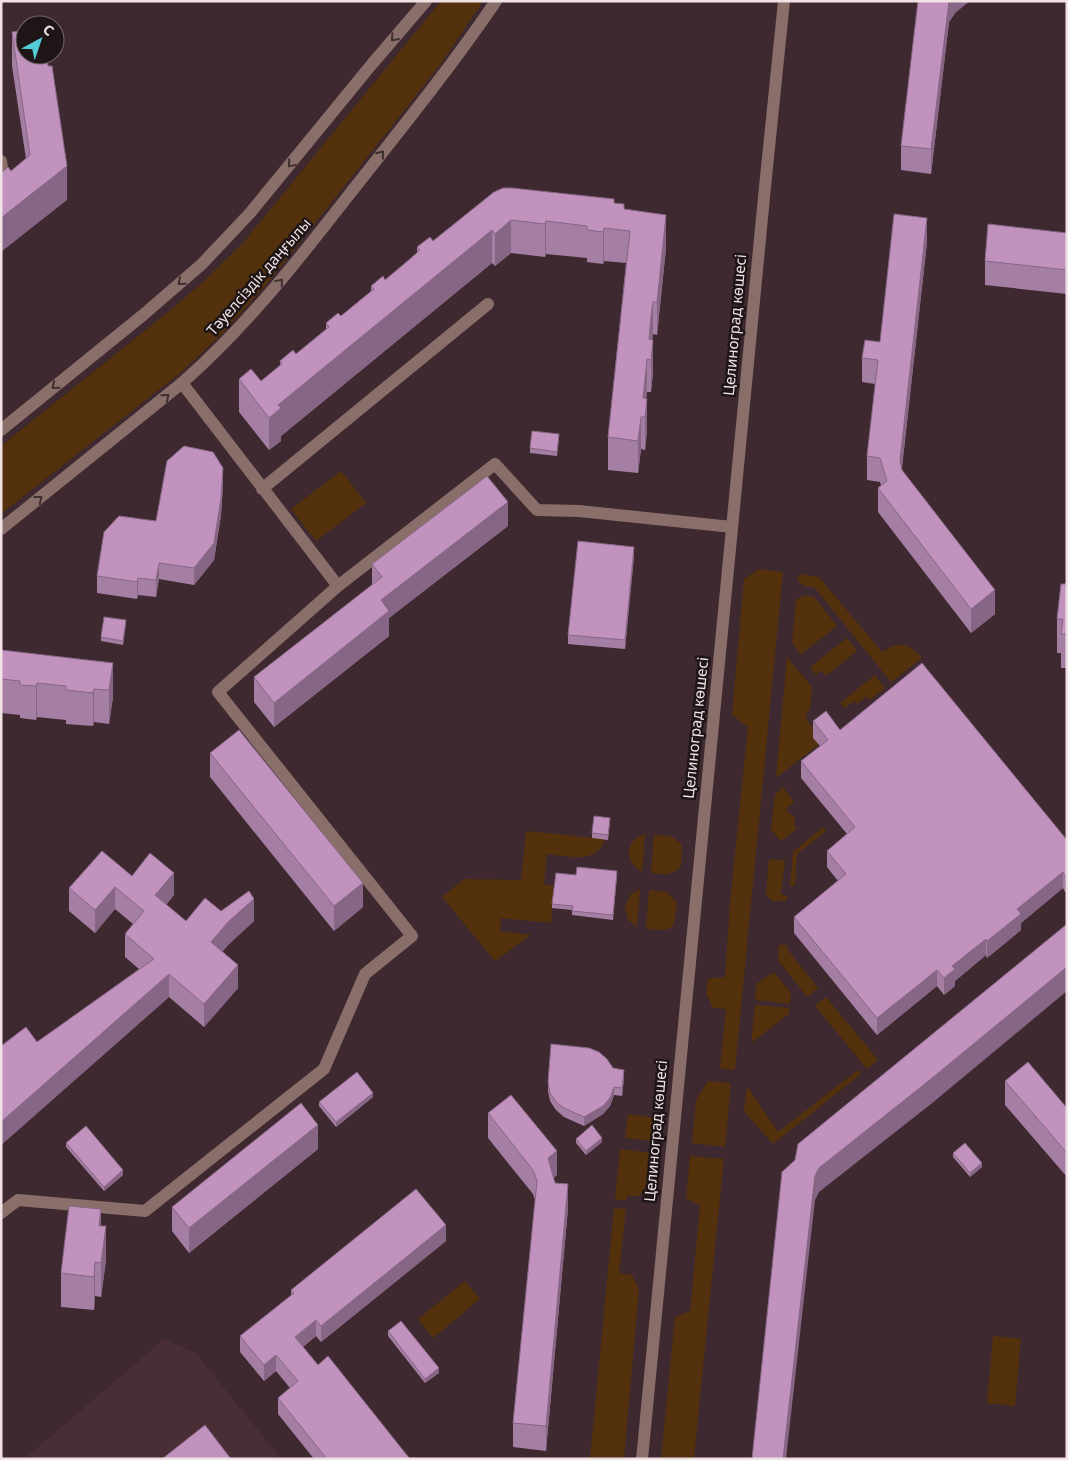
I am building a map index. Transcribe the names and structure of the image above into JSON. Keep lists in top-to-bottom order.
{
  "streets": {
    "street": ["Тәуелсіздік даңғылы", "Целиноград көшесі"]
  },
  "north": "top right"
}
